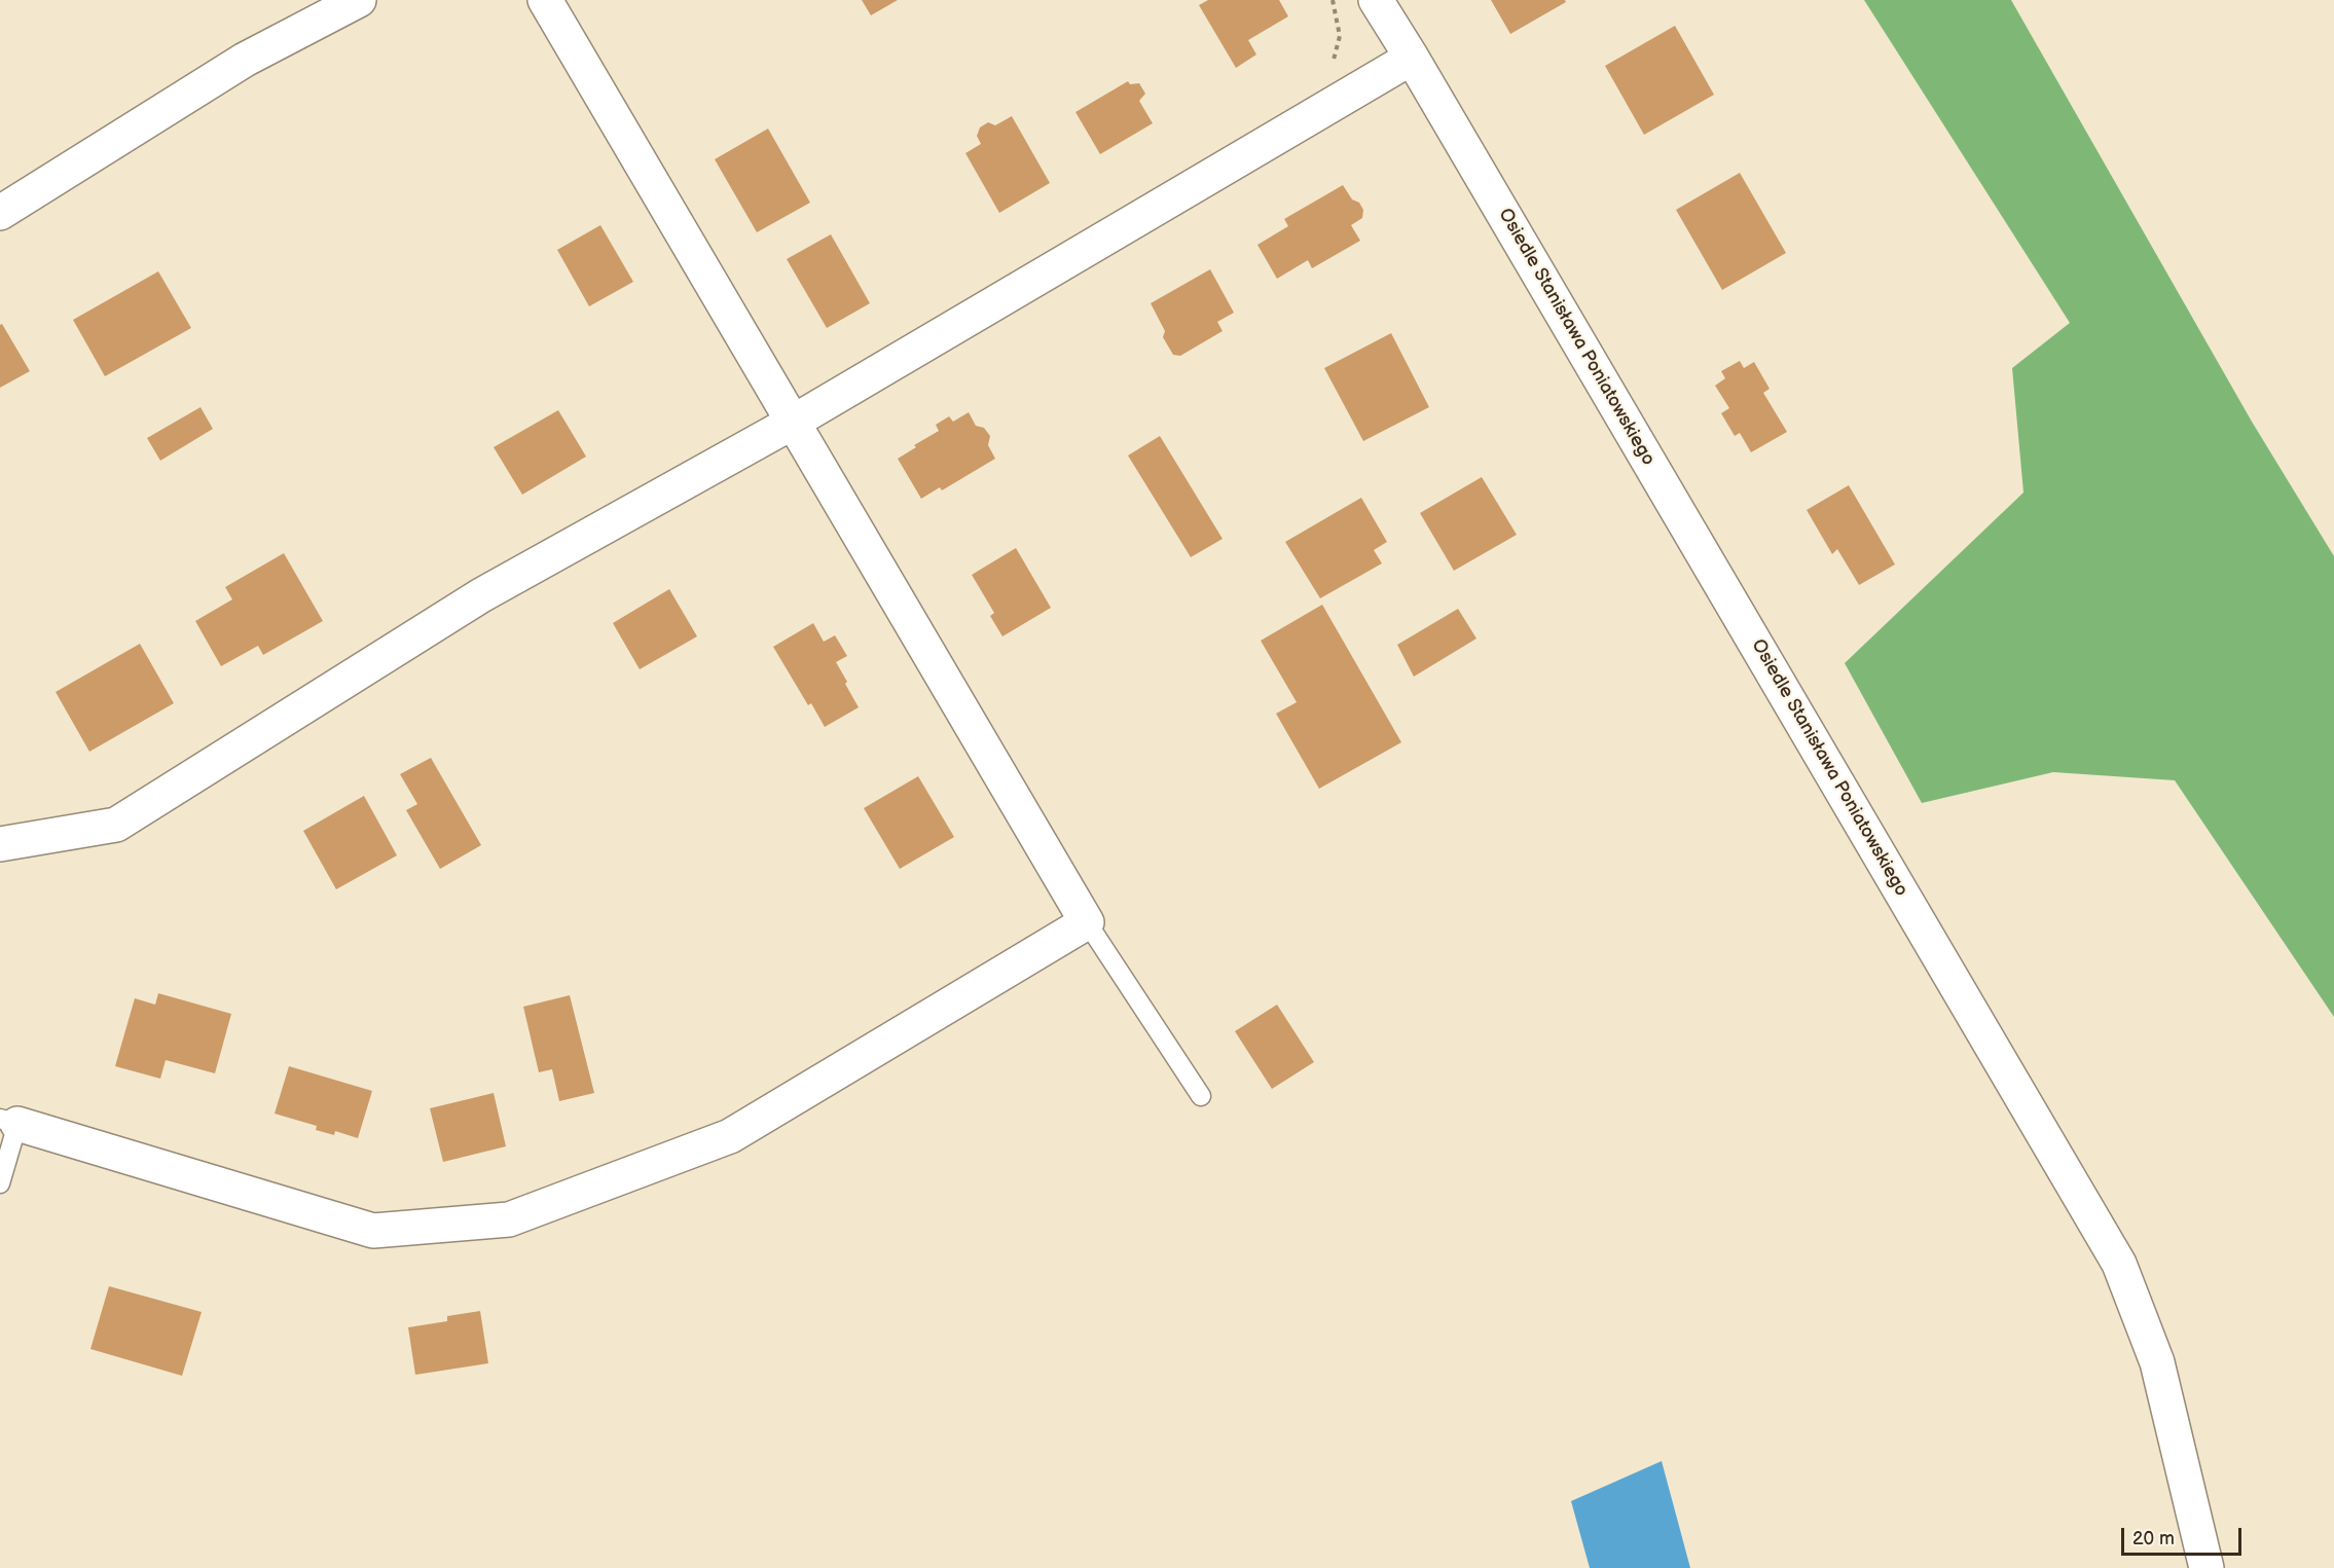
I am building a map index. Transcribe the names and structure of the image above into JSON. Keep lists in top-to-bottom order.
{
  "streets": {
    "street": ["Osiedle Stanisława Poniatowskiego"]
  },
  "scale_bar": "20 m"
}
